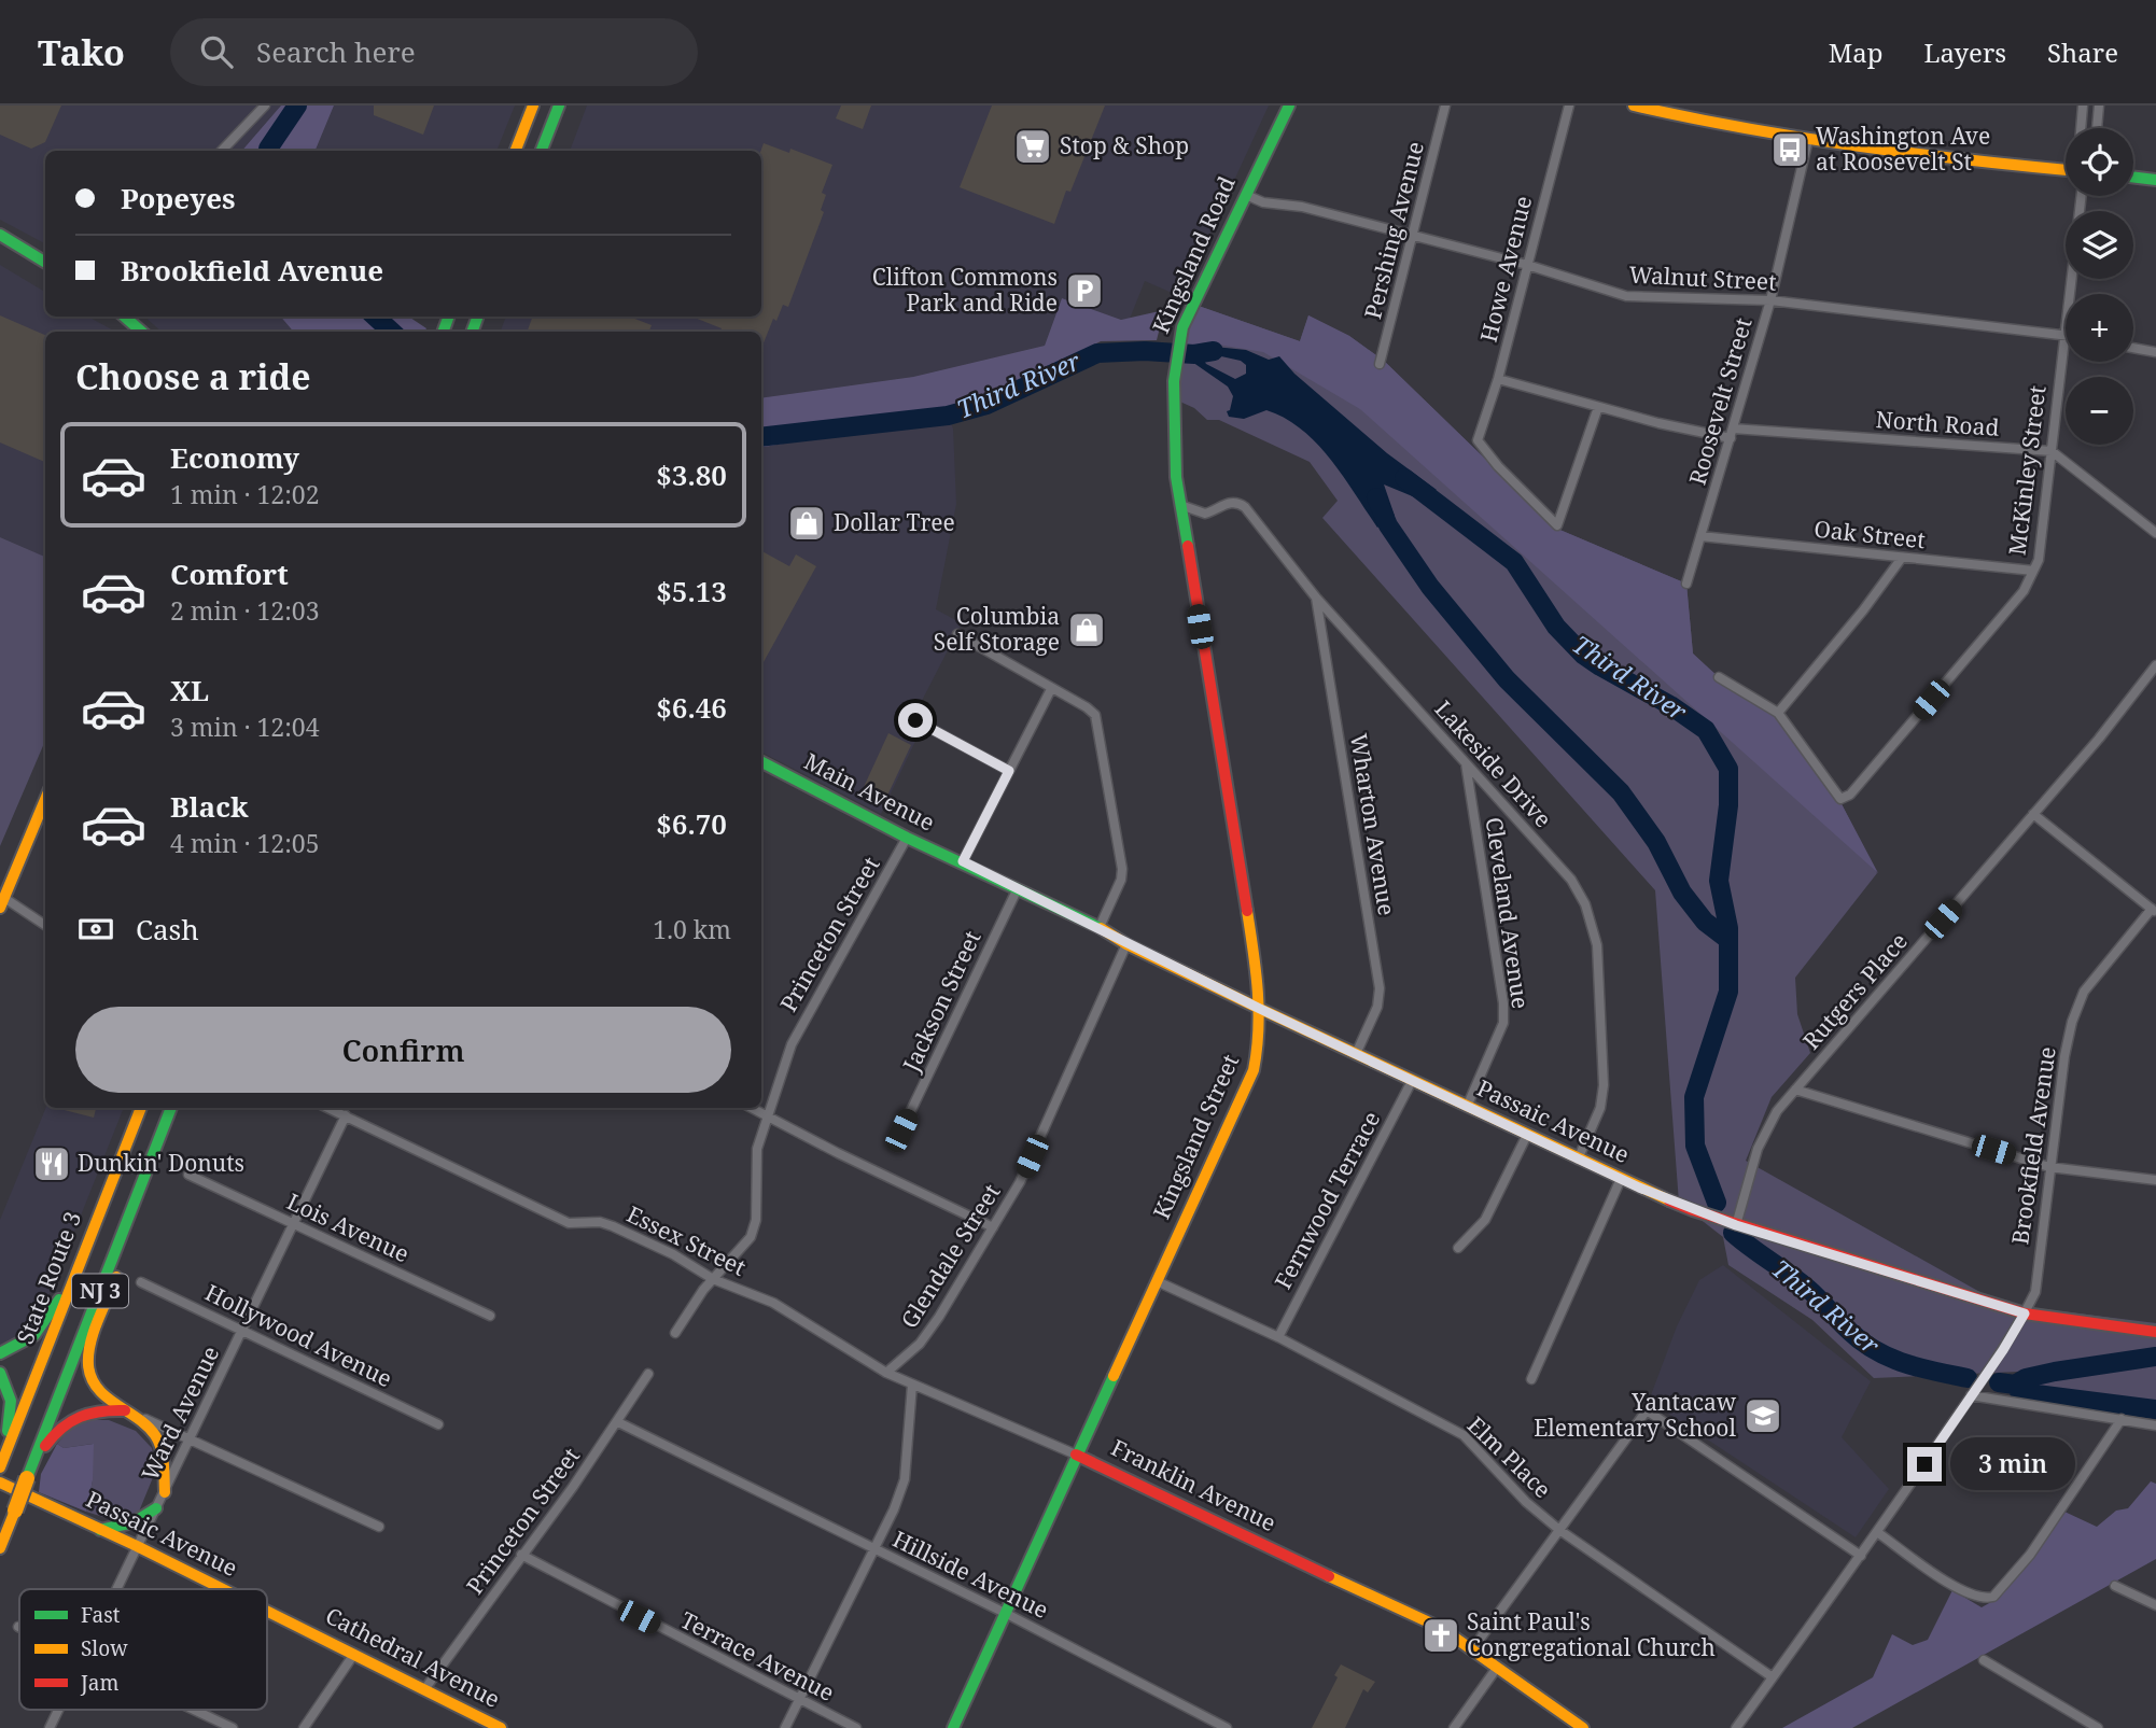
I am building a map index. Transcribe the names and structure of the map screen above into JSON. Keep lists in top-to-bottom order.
{
  "streets": {
    "main road": [
      "Kingsland Road",
      "Main Avenue",
      "Passaic Avenue",
      "Kingsland Street",
      "State Route 3",
      "NJ 3",
      "Franklin Avenue",
      "Cathedral Avenue"
    ],
    "street": [
      "Pershing Avenue",
      "Howe Avenue",
      "Walnut Street",
      "Roosevelt Street",
      "North Road",
      "McKinley Street",
      "Oak Street",
      "Lakeside Drive",
      "Wharton Avenue",
      "Cleveland Avenue",
      "Princeton Street",
      "Rutgers Place",
      "Jackson Street",
      "Brookfield Avenue",
      "Fernwood Terrace",
      "Lois Avenue",
      "Essex Street",
      "Glendale Street",
      "Hollywood Avenue",
      "Ward Avenue",
      "Elm Place",
      "Hillside Avenue",
      "Terrace Avenue"
    ]
  },
  "crossings": [
    ["Pershing Avenue", "Walnut Street"],
    ["Kingsland Road", "Walnut Street"],
    ["Kingsland Road", "Kingsland Street"],
    ["Howe Avenue", "Walnut Street"],
    ["Howe Avenue", "North Road"],
    ["Walnut Street", "Roosevelt Street"],
    ["Walnut Street", "McKinley Street"],
    ["Roosevelt Street", "North Road"],
    ["Roosevelt Street", "Oak Street"],
    ["North Road", "McKinley Street"],
    ["McKinley Street", "Oak Street"],
    ["Lakeside Drive", "Wharton Avenue"],
    ["Lakeside Drive", "Cleveland Avenue"],
    ["Lakeside Drive", "Passaic Avenue"],
    ["Lakeside Drive", "Kingsland Street"],
    ["Main Avenue", "Princeton Street"],
    ["Main Avenue", "Passaic Avenue"],
    ["Wharton Avenue", "Passaic Avenue"],
    ["Cleveland Avenue", "Passaic Avenue"],
    ["Princeton Street", "Essex Street"],
    ["Princeton Street", "Hillside Avenue"],
    ["Princeton Street", "Terrace Avenue"],
    ["Princeton Street", "Cathedral Avenue"],
    ["Rutgers Place", "Passaic Avenue"],
    ["Jackson Street", "Passaic Avenue"],
    ["Passaic Avenue", "Kingsland Street"],
    ["Passaic Avenue", "Brookfield Avenue"],
    ["Passaic Avenue", "Fernwood Terrace"],
    ["Passaic Avenue", "Glendale Street"],
    ["Passaic Avenue", "Ward Avenue"],
    ["Passaic Avenue", "Cathedral Avenue"],
    ["Kingsland Street", "Elm Place"],
    ["Kingsland Street", "Franklin Avenue"],
    ["Kingsland Street", "Hillside Avenue"],
    ["Brookfield Avenue", "Elm Place"],
    ["Fernwood Terrace", "Elm Place"],
    ["Lois Avenue", "Ward Avenue"],
    ["Essex Street", "Ward Avenue"],
    ["Essex Street", "Franklin Avenue"],
    ["Glendale Street", "Franklin Avenue"],
    ["Hollywood Avenue", "Ward Avenue"]
  ],
  "water": ["Third River"],
  "places": {
    "supermarket": ["Stop & Shop"],
    "bus stop": ["Washington Ave at Roosevelt St"],
    "parking": ["Clifton Commons Park and Ride"],
    "shop": ["Dollar Tree", "Columbia Self Storage"],
    "restaurant": ["Dunkin' Donuts"],
    "school or university": ["Yantacaw Elementary School"],
    "church": ["Saint Paul's Congregational Church"]
  },
  "legend": ["Fast", "Slow", "Jam"],
  "page": {
    "header": "Tako",
    "search": "Search here",
    "nav": ["Map", "Layers", "Share"],
    "map_buttons": ["+", "−"],
    "banner": ["Popeyes", "Brookfield Avenue"],
    "heading": "Choose a ride",
    "list": [
      {
        "name": "Economy",
        "note": "1 min · 12:02",
        "value": "$3.80"
      },
      {
        "name": "Comfort",
        "note": "2 min · 12:03",
        "value": "$5.13"
      },
      {
        "name": "XL",
        "note": "3 min · 12:04",
        "value": "$6.46"
      },
      {
        "name": "Black",
        "note": "4 min · 12:05",
        "value": "$6.70"
      }
    ],
    "pay": ["Cash", "1.0 km"],
    "buttons": "Confirm",
    "bubble": "3 min"
  }
}
